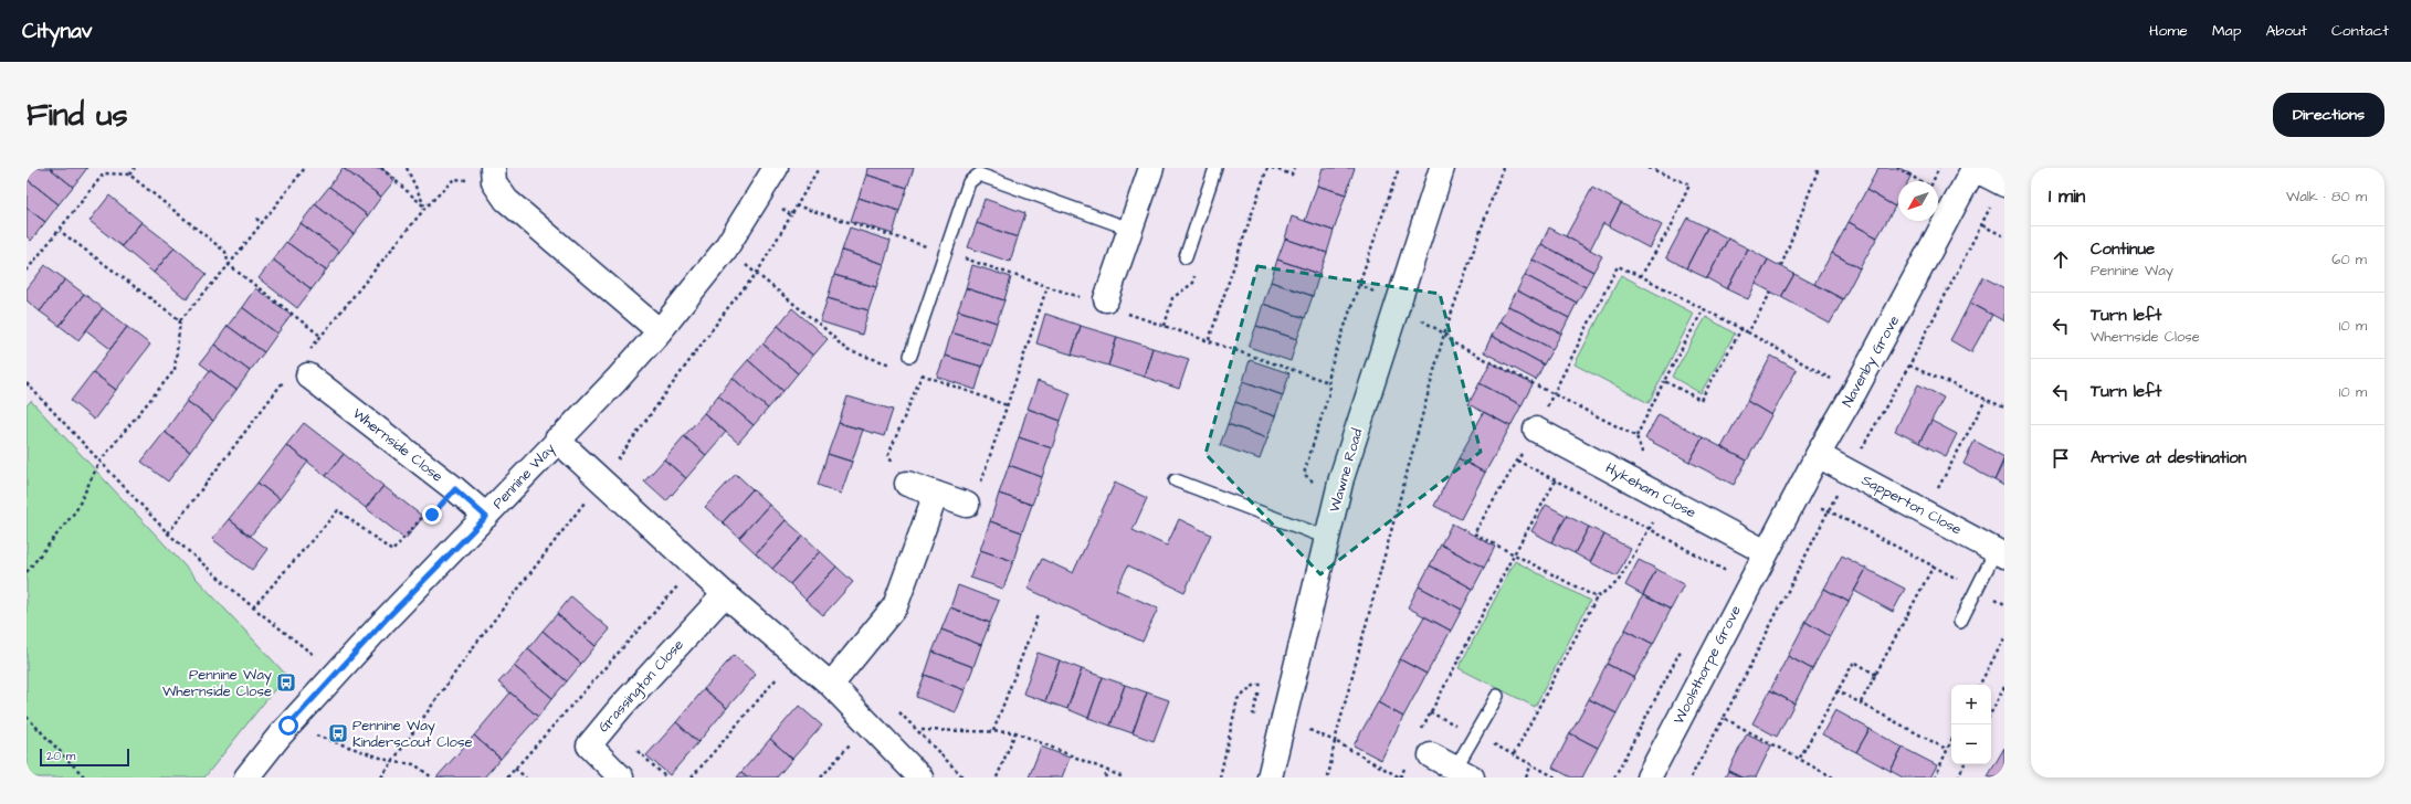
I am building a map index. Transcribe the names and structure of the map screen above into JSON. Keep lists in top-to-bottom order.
{
  "streets": {
    "street": [
      "Navenby Grove",
      "Whernside Close",
      "Wawne Road",
      "Pennine Way",
      "Hykeham Close",
      "Sapperton Close",
      "Woolsthorpe Grove",
      "Grassington Close"
    ]
  },
  "crossings": [
    ["Navenby Grove", "Hykeham Close"],
    ["Navenby Grove", "Sapperton Close"],
    ["Navenby Grove", "Woolsthorpe Grove"],
    ["Whernside Close", "Pennine Way"],
    ["Hykeham Close", "Woolsthorpe Grove"]
  ],
  "places": {
    "bus stop": ["Pennine Way Whernside Close", "Pennine Way Kinderscout Close"]
  },
  "scale_bar": "20 m",
  "north": "bottom left",
  "page": {
    "header": "Citynav",
    "nav": [
      "Home",
      "Map",
      "About",
      "Contact"
    ],
    "buttons": "Directions",
    "title": "Find us",
    "heading": ["1 min", "Walk · 80 m"],
    "list": [
      ["Continue", "Pennine Way", "60 m"],
      ["Turn left", "Whernside Close", "10 m"],
      ["Turn left", "10 m"],
      "Arrive at destination"
    ],
    "map_buttons": ["+", "−"],
    "scale": "20 m"
  }
}
